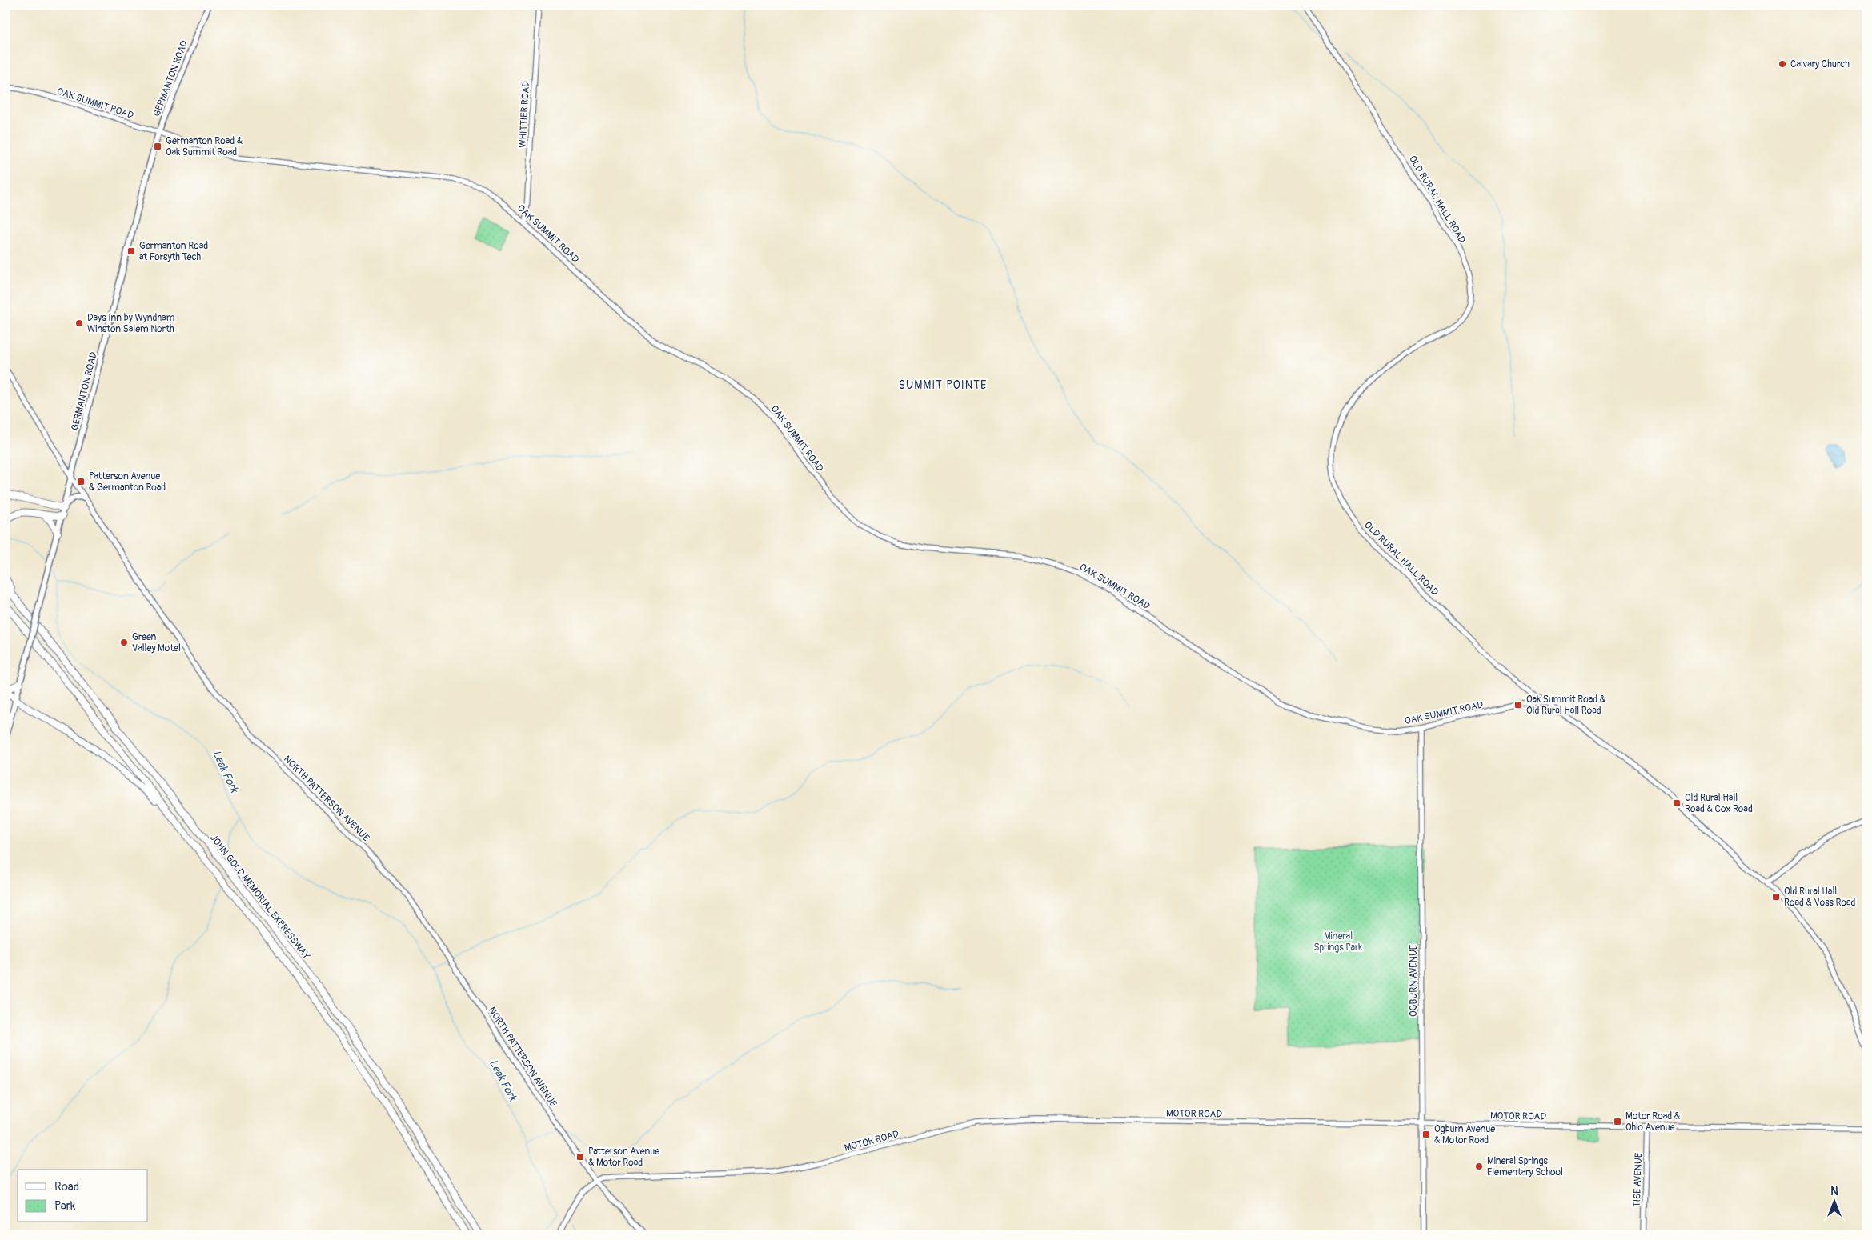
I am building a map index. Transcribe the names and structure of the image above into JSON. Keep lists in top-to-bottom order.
{
  "streets": {
    "highway": ["JOHN GOLD MEMORIAL EXPRESSWAY"],
    "main road": [
      "GERMANTON ROAD",
      "OAK SUMMIT ROAD",
      "WHITTIER ROAD",
      "OLD RURAL HALL ROAD",
      "NORTH PATTERSON AVENUE",
      "OGBURN AVENUE",
      "MOTOR ROAD",
      "TISE AVENUE"
    ]
  },
  "crossings": [
    ["GERMANTON ROAD", "OAK SUMMIT ROAD"],
    ["GERMANTON ROAD", "NORTH PATTERSON AVENUE"],
    ["OAK SUMMIT ROAD", "WHITTIER ROAD"],
    ["OAK SUMMIT ROAD", "OLD RURAL HALL ROAD"],
    ["OAK SUMMIT ROAD", "OGBURN AVENUE"],
    ["NORTH PATTERSON AVENUE", "MOTOR ROAD"],
    ["OGBURN AVENUE", "MOTOR ROAD"],
    ["MOTOR ROAD", "TISE AVENUE"]
  ],
  "districts": ["SUMMIT POINTE"],
  "water": ["Leak Fork"],
  "parks": ["Mineral Springs Park"],
  "places": {
    "other": [
      "Calvary Church",
      "Days Inn by Wyndham Winston Salem North",
      "Green Valley Motel",
      "Mineral Springs Elementary School"
    ],
    "transit": [
      "Germanton Road & Oak Summit Road",
      "Germanton Road at Forsyth Tech",
      "Patterson Avenue & Germanton Road",
      "Oak Summit Road & Old Rural Hall Road",
      "Old Rural Hall Road & Cox Road",
      "Old Rural Hall Road & Voss Road",
      "Motor Road & Ohio Avenue",
      "Ogburn Avenue & Motor Road",
      "Patterson Avenue & Motor Road"
    ]
  },
  "legend": ["Road", "Park"],
  "north": "top"
}
